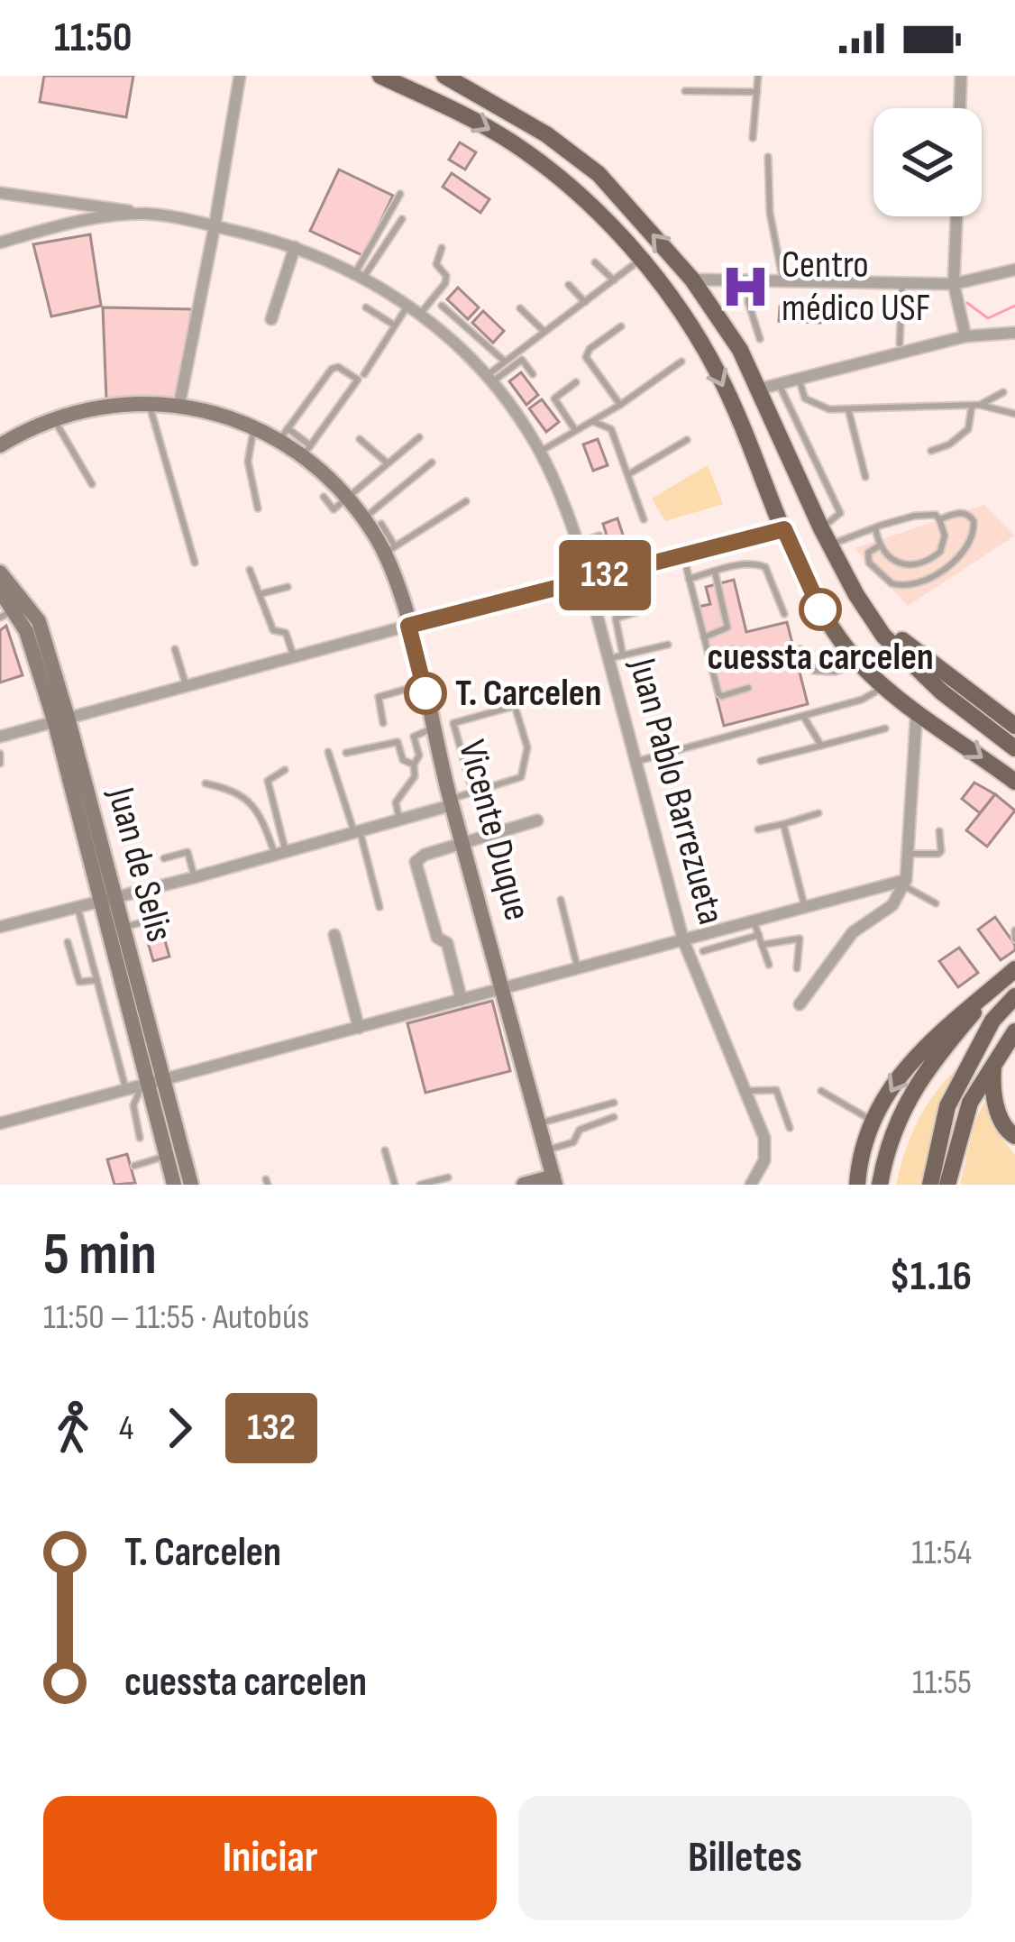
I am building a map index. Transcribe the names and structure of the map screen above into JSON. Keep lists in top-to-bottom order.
{
  "streets": {
    "street": ["Juan Pablo Barrezueta", "Vicente Duque", "Juan de Selis"]
  },
  "places": {
    "hospital": ["Centro médico USF"],
    "other": ["cuessta carcelen", "T. Carcelen"]
  },
  "lines": ["bus line 132"],
  "page": {
    "status": "11:50",
    "on_map": "132",
    "heading": ["5 min", "11:50 – 11:55 · Autobús", "$1.16"],
    "legs": ["4", "132"],
    "list": [
      {
        "name": "T. Carcelen",
        "value": "11:54"
      },
      {
        "name": "cuessta carcelen",
        "value": "11:55"
      }
    ],
    "buttons": ["Iniciar", "Billetes"]
  }
}
